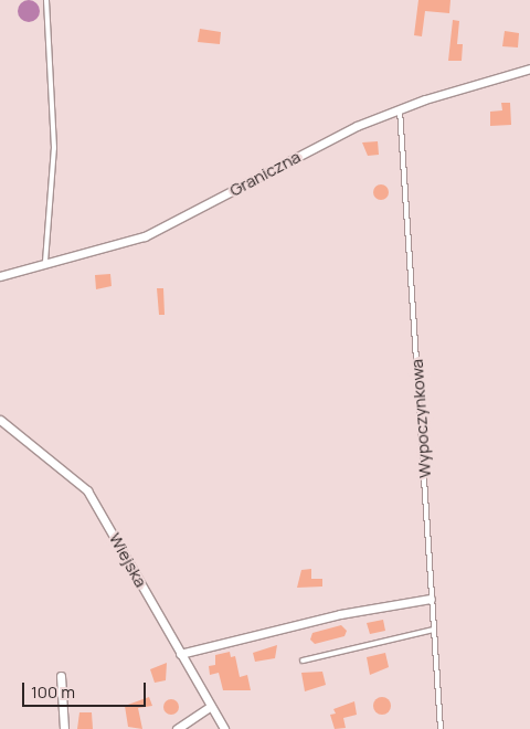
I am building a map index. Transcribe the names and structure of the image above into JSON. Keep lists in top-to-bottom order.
{
  "streets": {
    "street": ["Graniczna", "Wiejska"],
    "lane": ["Wypoczynkowa"]
  },
  "crossings": [
    ["Graniczna", "Wypoczynkowa"]
  ],
  "scale_bar": "100 m"
}
